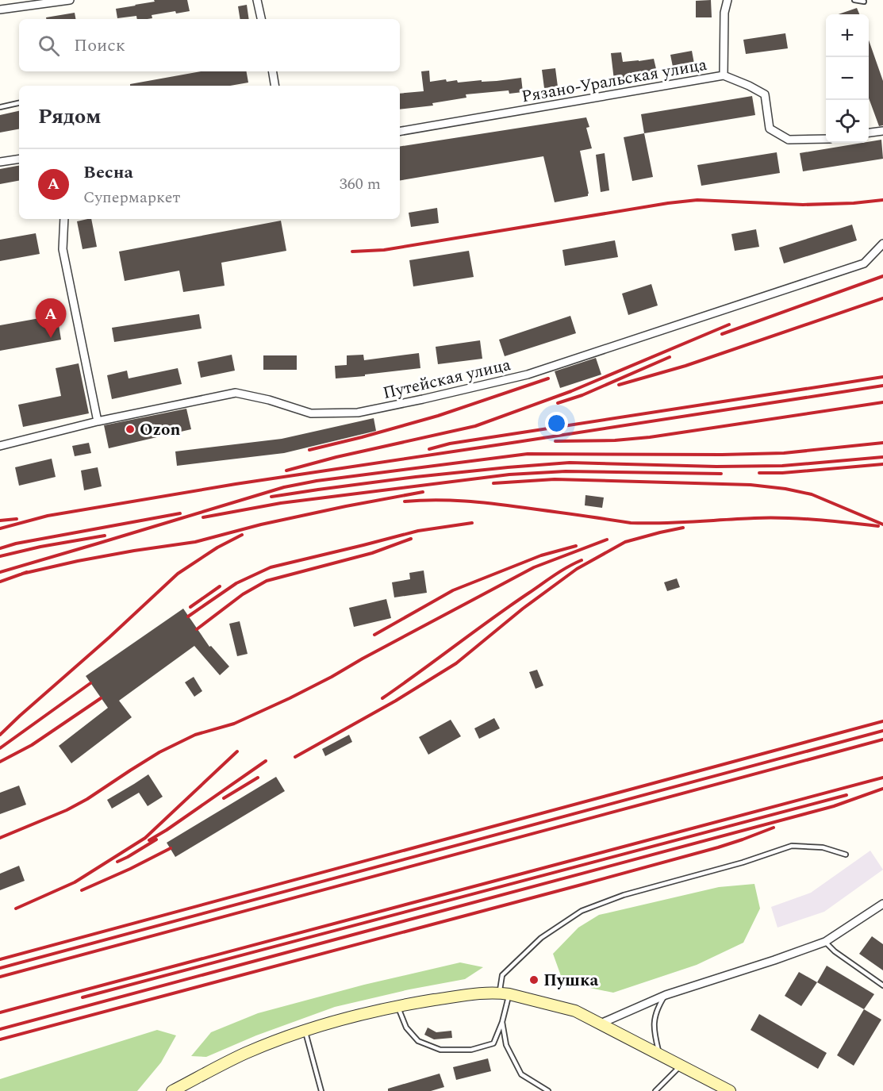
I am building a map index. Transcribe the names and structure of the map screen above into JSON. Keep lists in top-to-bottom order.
{
  "streets": {
    "street": ["Рязано-Уральская улица", "Путейская улица"]
  },
  "places": ["Ozon", "Пушка"],
  "page": {
    "map_buttons": ["+", "−"],
    "search": "Поиск",
    "heading": "Рядом",
    "list": [
      {
        "mark": "A",
        "name": "Весна",
        "note": "Супермаркет",
        "value": "360 m"
      }
    ],
    "pins": "A"
  }
}
